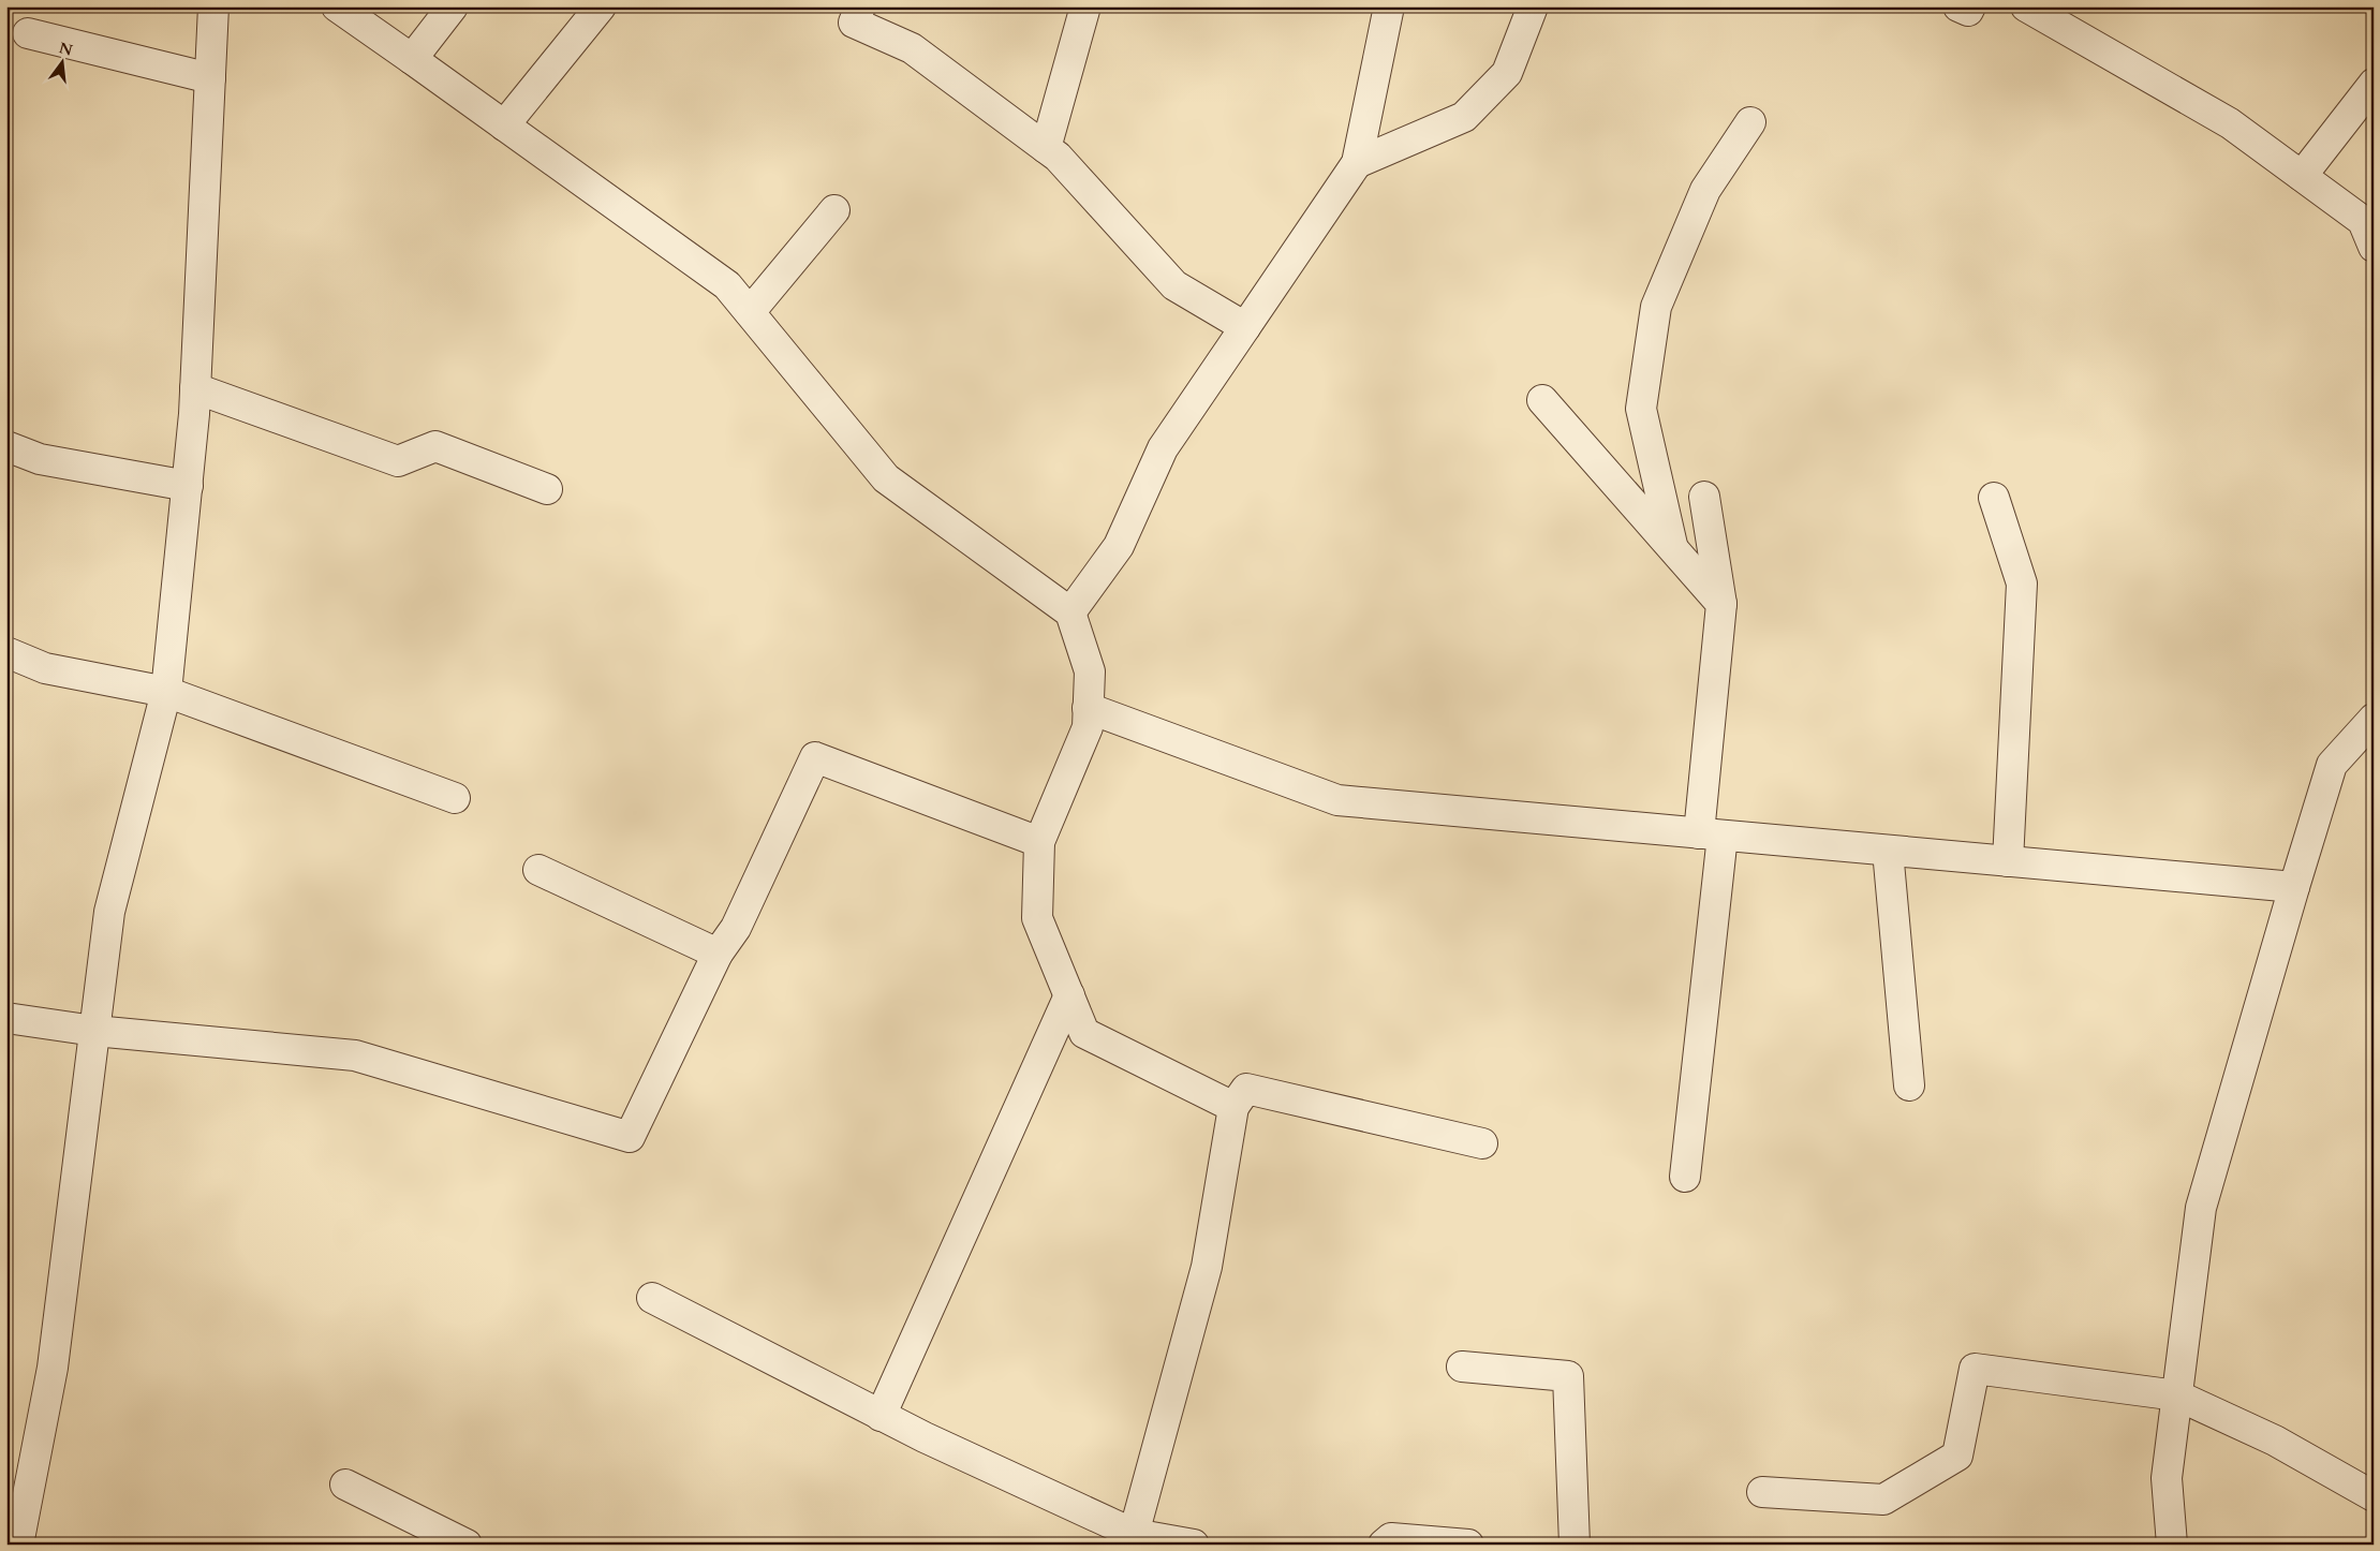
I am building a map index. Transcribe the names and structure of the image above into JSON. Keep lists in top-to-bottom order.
{
  "north": "top"
}
